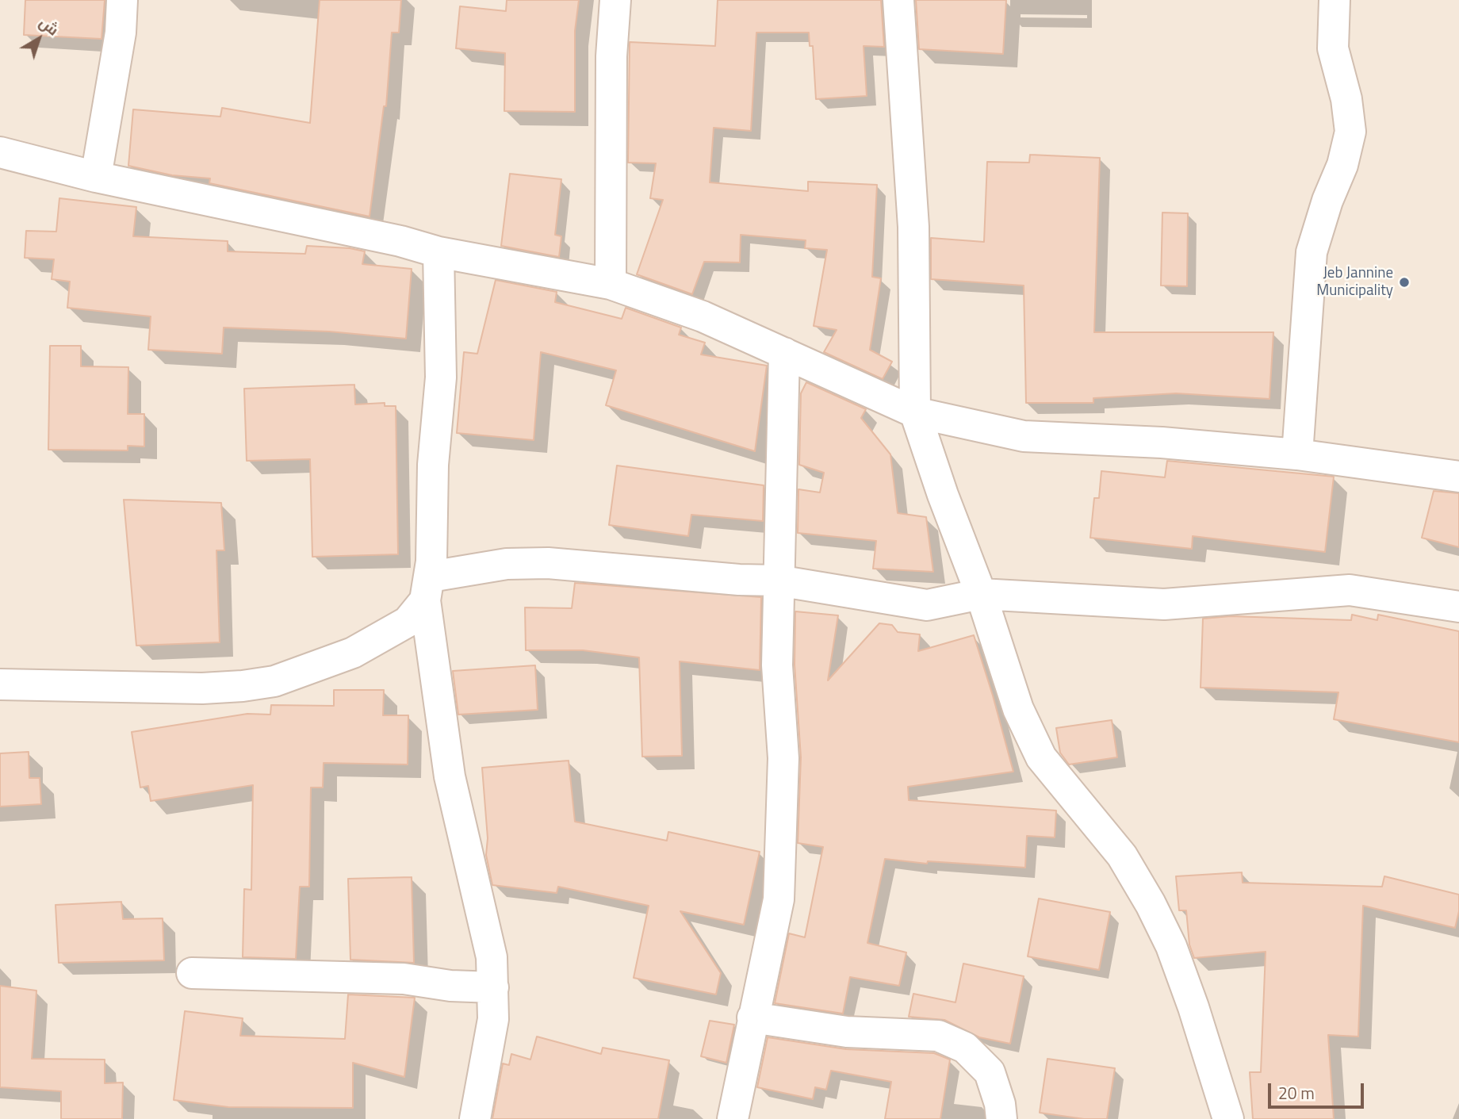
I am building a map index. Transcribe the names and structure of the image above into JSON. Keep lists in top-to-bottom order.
{
  "places": ["Jeb Jannine Municipality"],
  "scale_bar": "20 m",
  "north": "top right"
}
